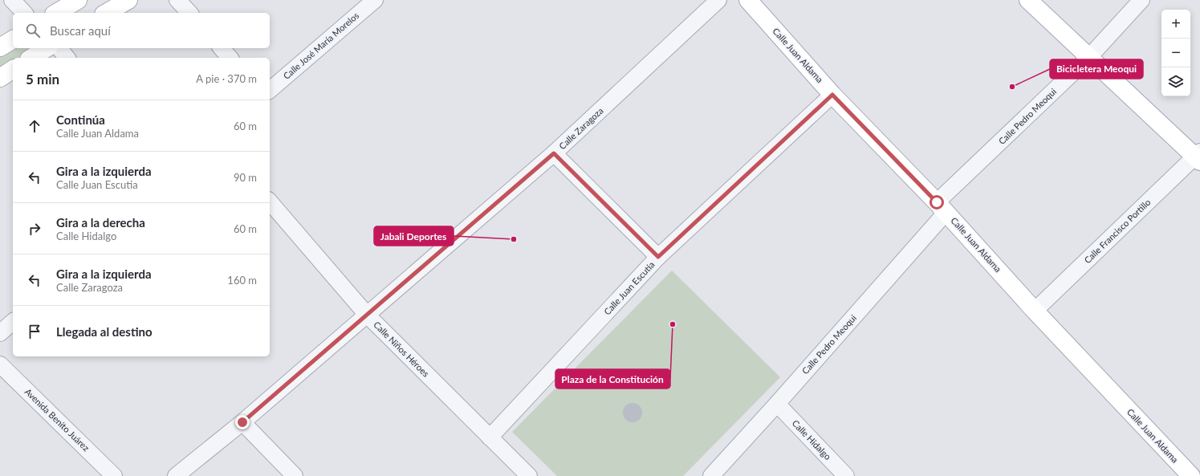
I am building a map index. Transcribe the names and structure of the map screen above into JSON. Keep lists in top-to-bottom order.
{
  "streets": {
    "main road": ["Calle Juan Aldama"],
    "street": [
      "Calle José María Morelos",
      "Calle Pedro Meoqui",
      "Calle Zaragoza",
      "Calle Francisco Portillo",
      "Calle Juan Escutia",
      "Calle Niños Héroes",
      "Avenida Benito Juárez",
      "Calle Hidalgo"
    ]
  },
  "crossings": [
    ["Calle Juan Aldama", "Calle Pedro Meoqui"],
    ["Calle Juan Aldama", "Calle Francisco Portillo"],
    ["Calle Juan Aldama", "Calle Juan Escutia"],
    ["Calle Pedro Meoqui", "Calle Hidalgo"],
    ["Calle Zaragoza", "Calle Niños Héroes"],
    ["Calle Juan Escutia", "Calle Niños Héroes"]
  ],
  "places": ["Bicicletera Meoqui", "Jabali Deportes", "Plaza de la Constitución"],
  "page": {
    "map_buttons": ["+", "−"],
    "search": "Buscar aquí",
    "heading": ["5 min", "A pie · 370 m"],
    "list": [
      ["Continúa", "Calle Juan Aldama", "60 m"],
      ["Gira a la izquierda", "Calle Juan Escutia", "90 m"],
      ["Gira a la derecha", "Calle Hidalgo", "60 m"],
      ["Gira a la izquierda", "Calle Zaragoza", "160 m"],
      "Llegada al destino"
    ]
  }
}
